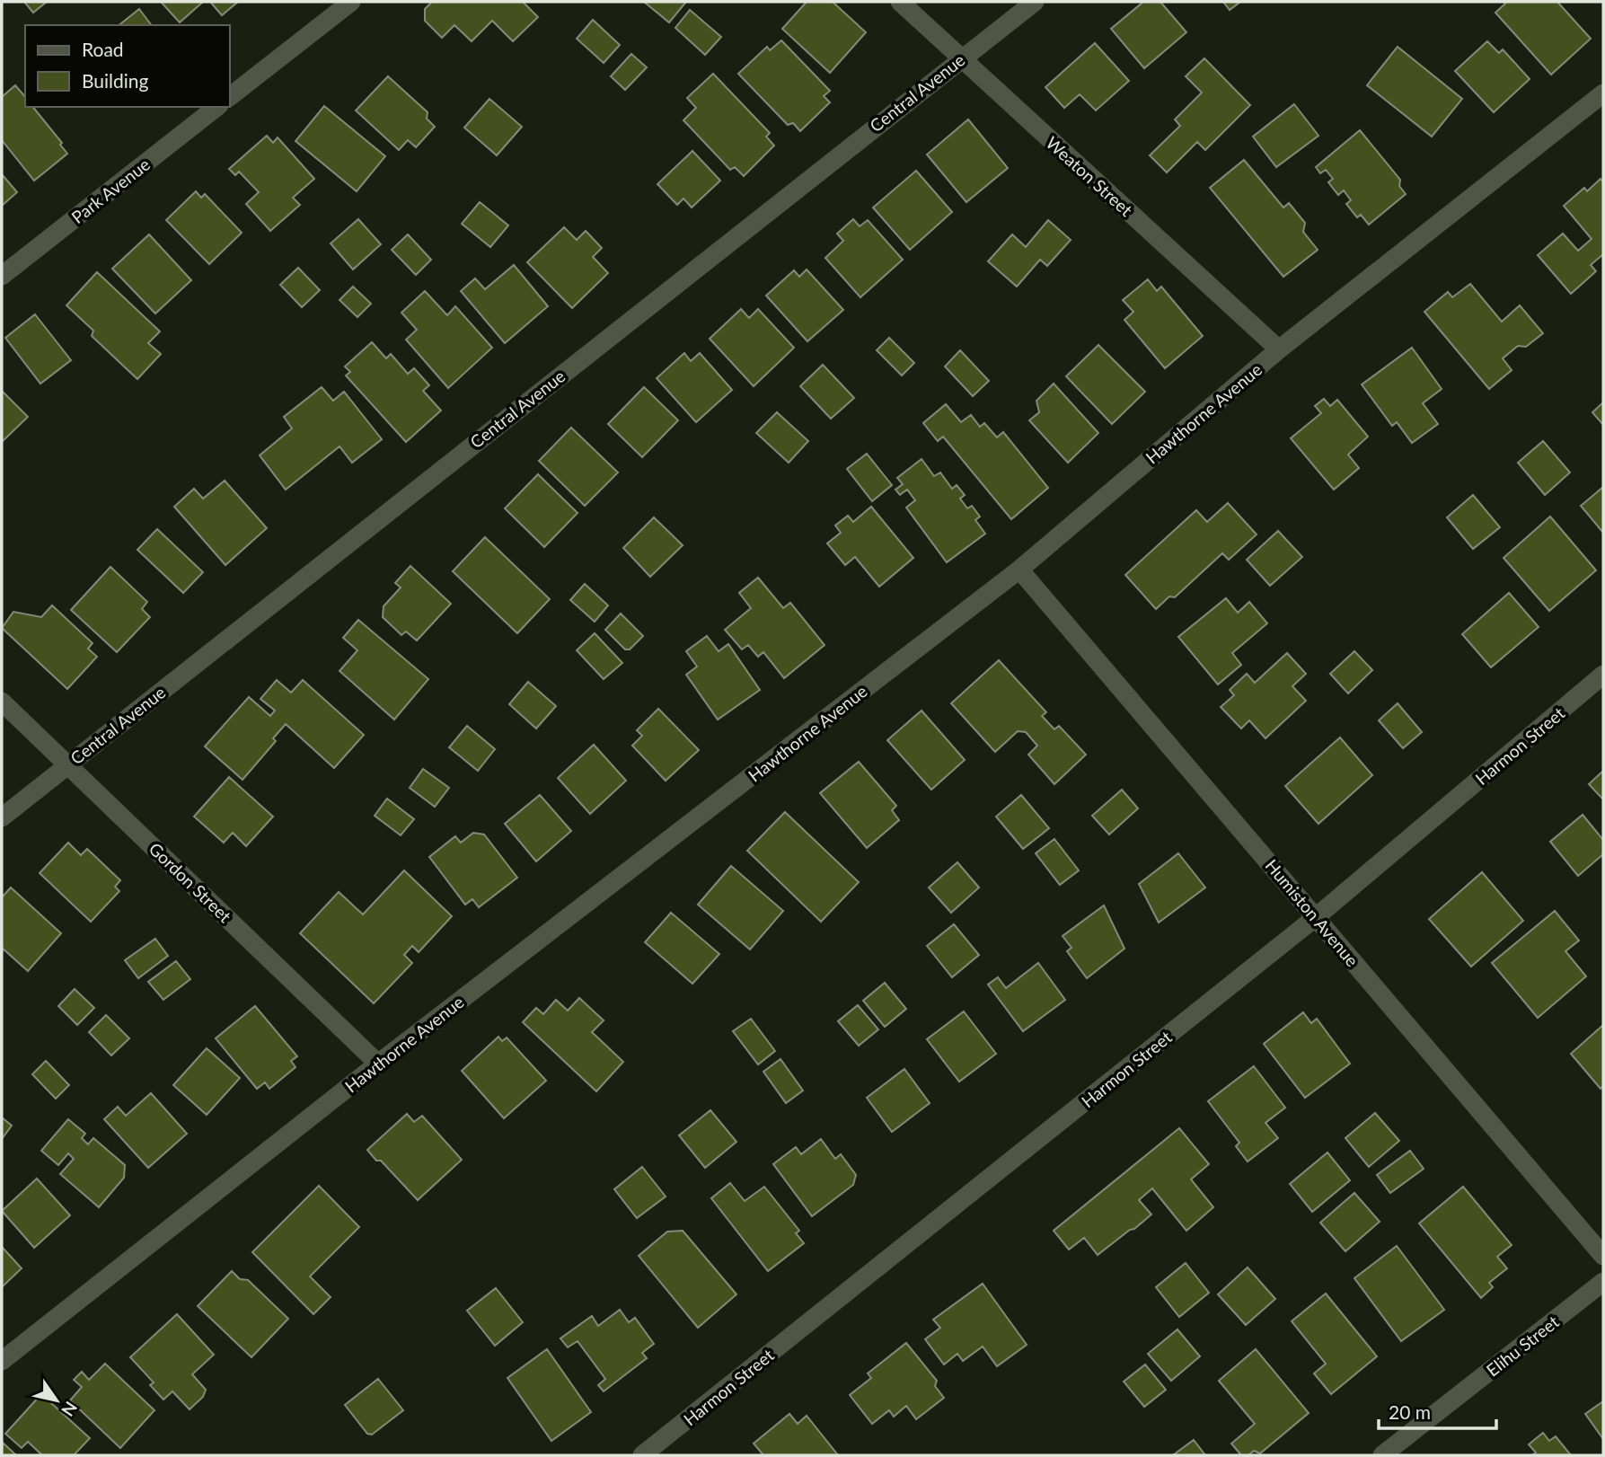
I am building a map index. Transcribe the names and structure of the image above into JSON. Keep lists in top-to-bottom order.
{
  "streets": {
    "street": [
      "Central Avenue",
      "Weaton Street",
      "Park Avenue",
      "Hawthorne Avenue",
      "Harmon Street",
      "Gordon Street",
      "Humiston Avenue",
      "Elihu Street"
    ]
  },
  "crossings": [
    ["Central Avenue", "Weaton Street"],
    ["Central Avenue", "Gordon Street"],
    ["Weaton Street", "Hawthorne Avenue"],
    ["Hawthorne Avenue", "Gordon Street"],
    ["Hawthorne Avenue", "Humiston Avenue"],
    ["Harmon Street", "Humiston Avenue"]
  ],
  "legend": ["Road", "Building"],
  "scale_bar": "20 m",
  "north": "bottom right"
}
